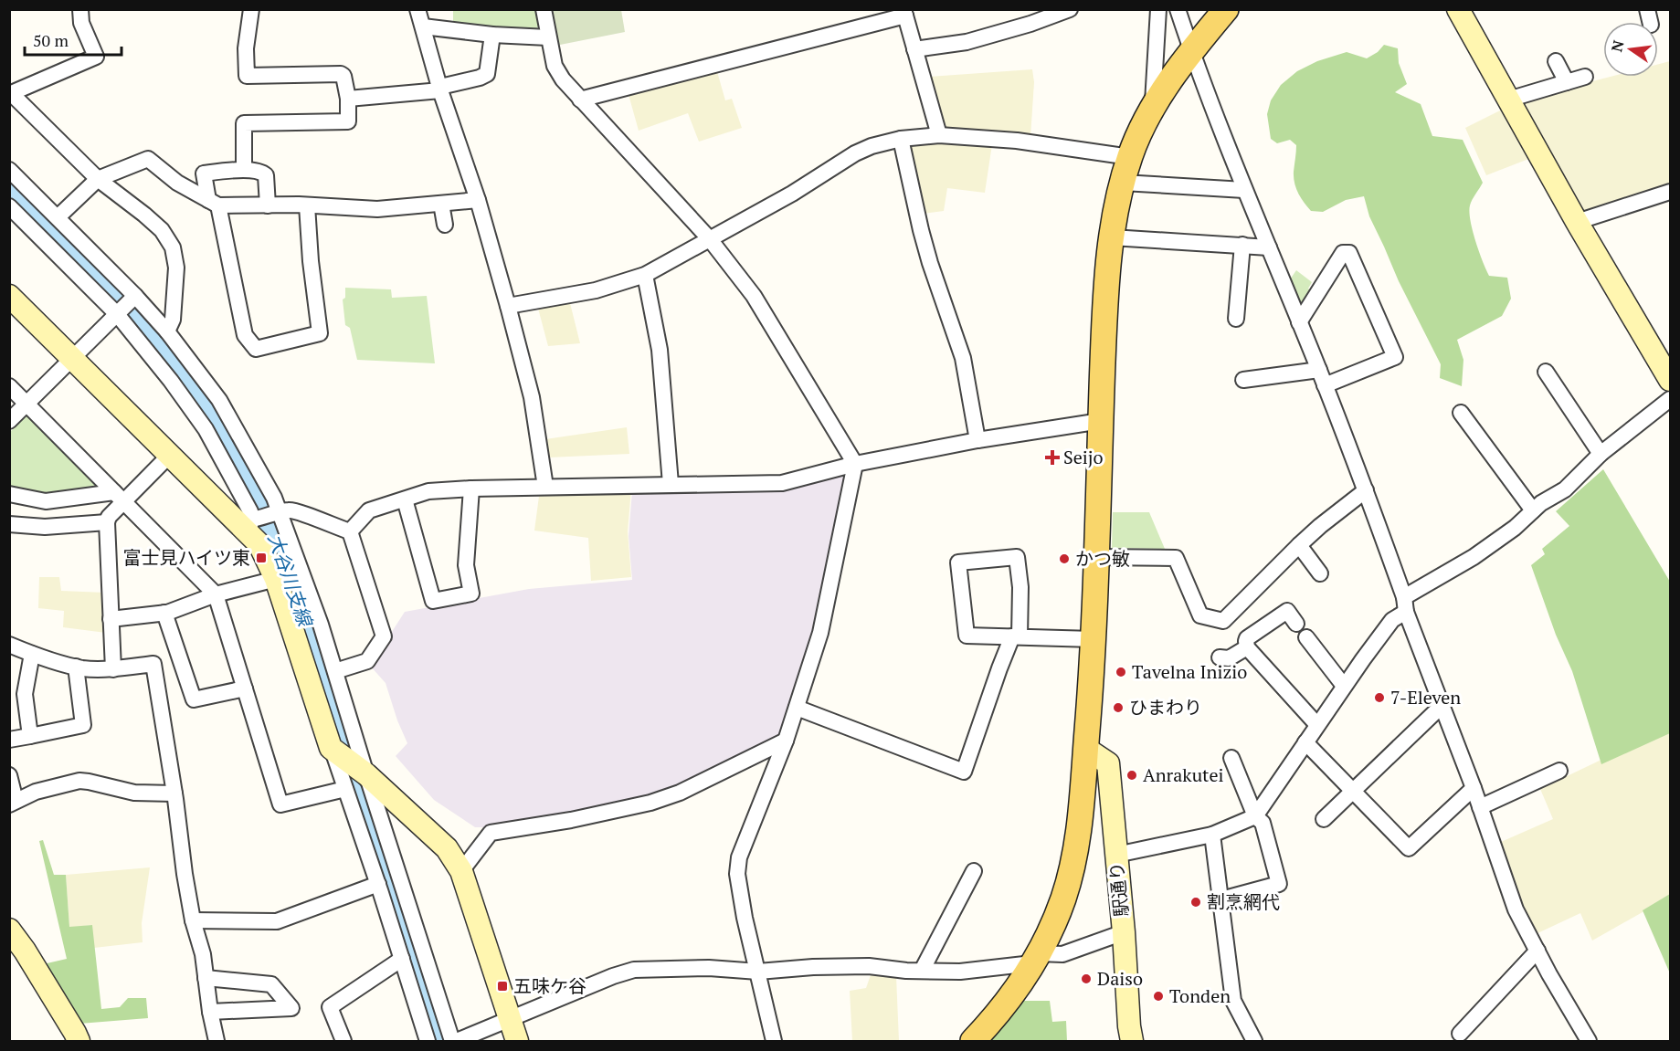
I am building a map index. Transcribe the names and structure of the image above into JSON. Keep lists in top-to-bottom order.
{
  "streets": {
    "street": ["駅通り"]
  },
  "water": ["大谷川支線"],
  "places": {
    "health": ["Seijo"],
    "transit": ["富士見ハイツ東", "五味ケ谷"],
    "other": [
      "かつ敏",
      "Tavelna Inizio",
      "7-Eleven",
      "ひまわり",
      "Anrakutei",
      "割烹網代",
      "Daiso",
      "Tonden"
    ]
  },
  "scale_bar": "50 m",
  "north": "left"
}
